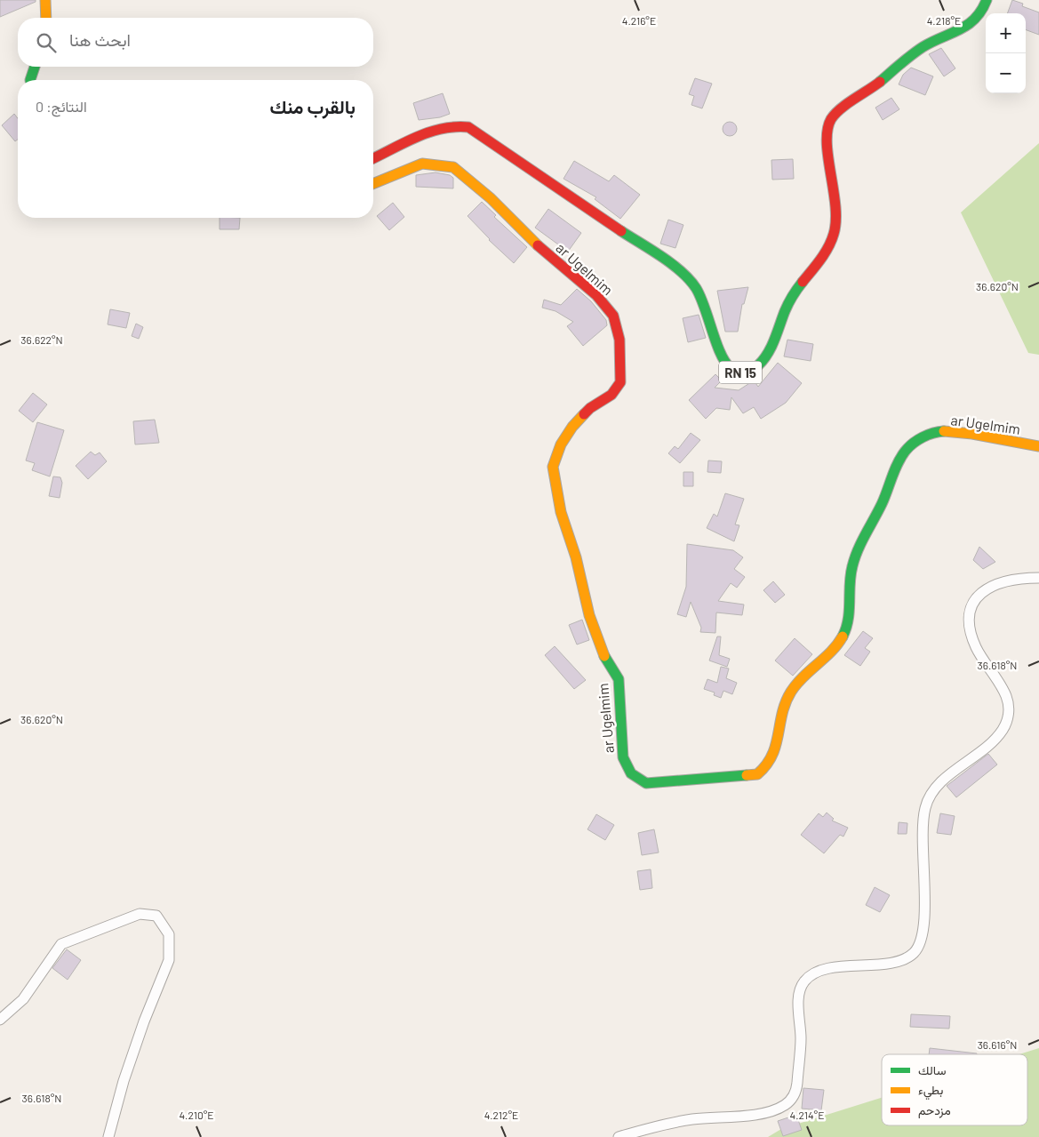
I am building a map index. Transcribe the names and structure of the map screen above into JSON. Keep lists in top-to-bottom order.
{
  "streets": {
    "street": ["ar Ugelmim", "RN 15"]
  },
  "legend": ["سالك", "بطيء", "مزدحم"],
  "page": {
    "map_buttons": ["+", "−"],
    "search": "ابحث هنا",
    "heading": ["بالقرب منك", "النتائج: 0"]
  },
  "coordinates": [
    "4.216°E",
    "4.218°E",
    "36.620°N",
    "36.622°N",
    "36.618°N",
    "36.616°N",
    "4.210°E",
    "4.212°E",
    "4.214°E"
  ]
}
